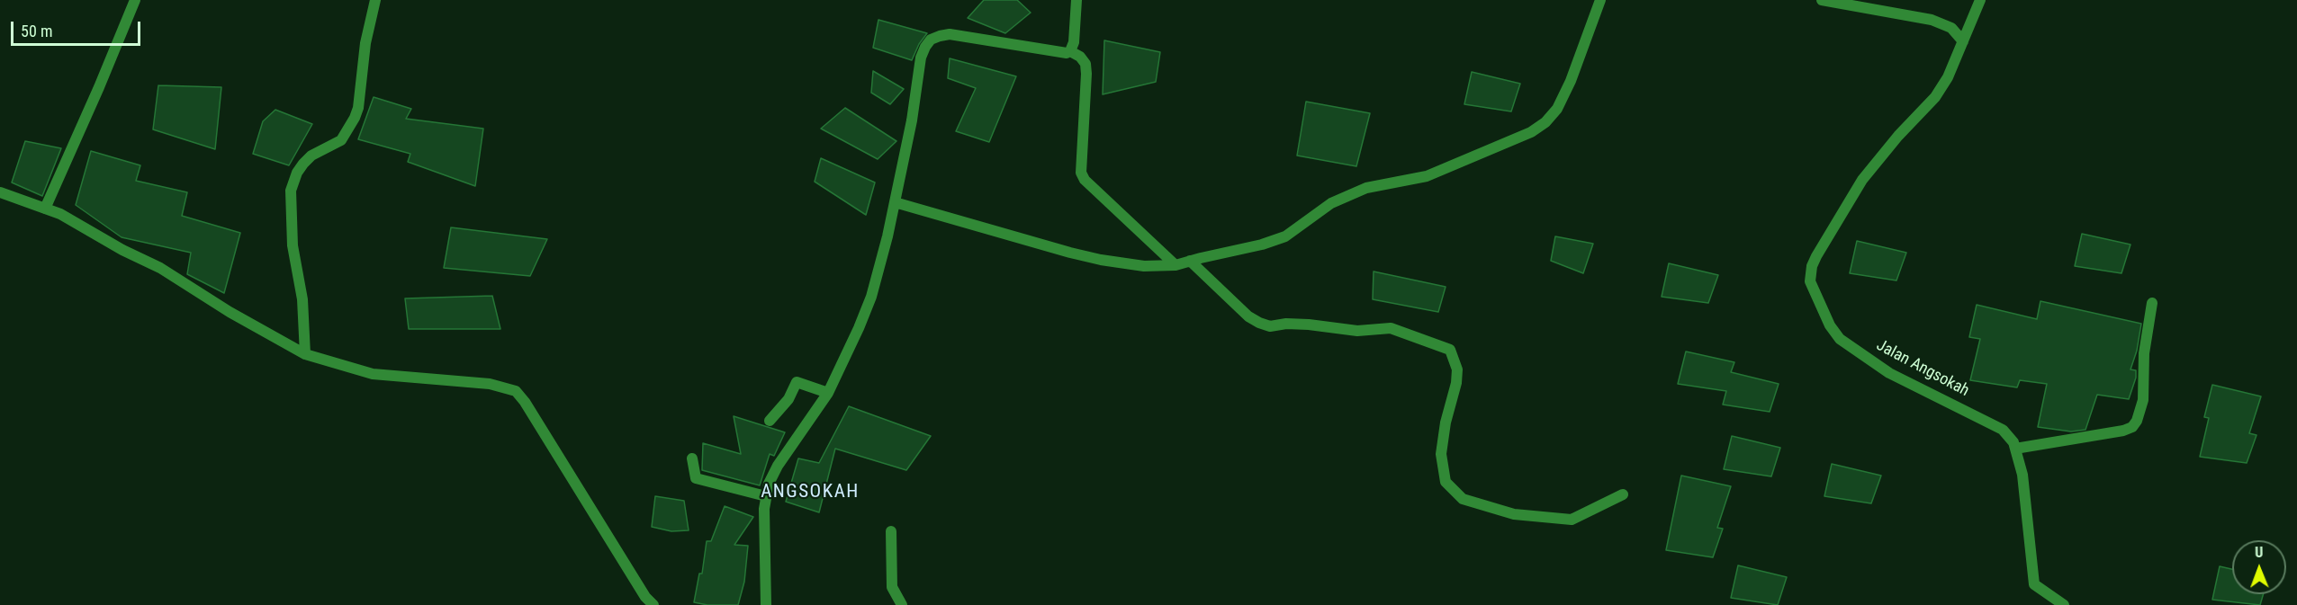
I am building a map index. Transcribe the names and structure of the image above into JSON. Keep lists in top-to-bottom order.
{
  "streets": {
    "street": ["Jalan Angsokah"]
  },
  "districts": ["ANGSOKAH"],
  "scale_bar": "50 m",
  "north": "top"
}
